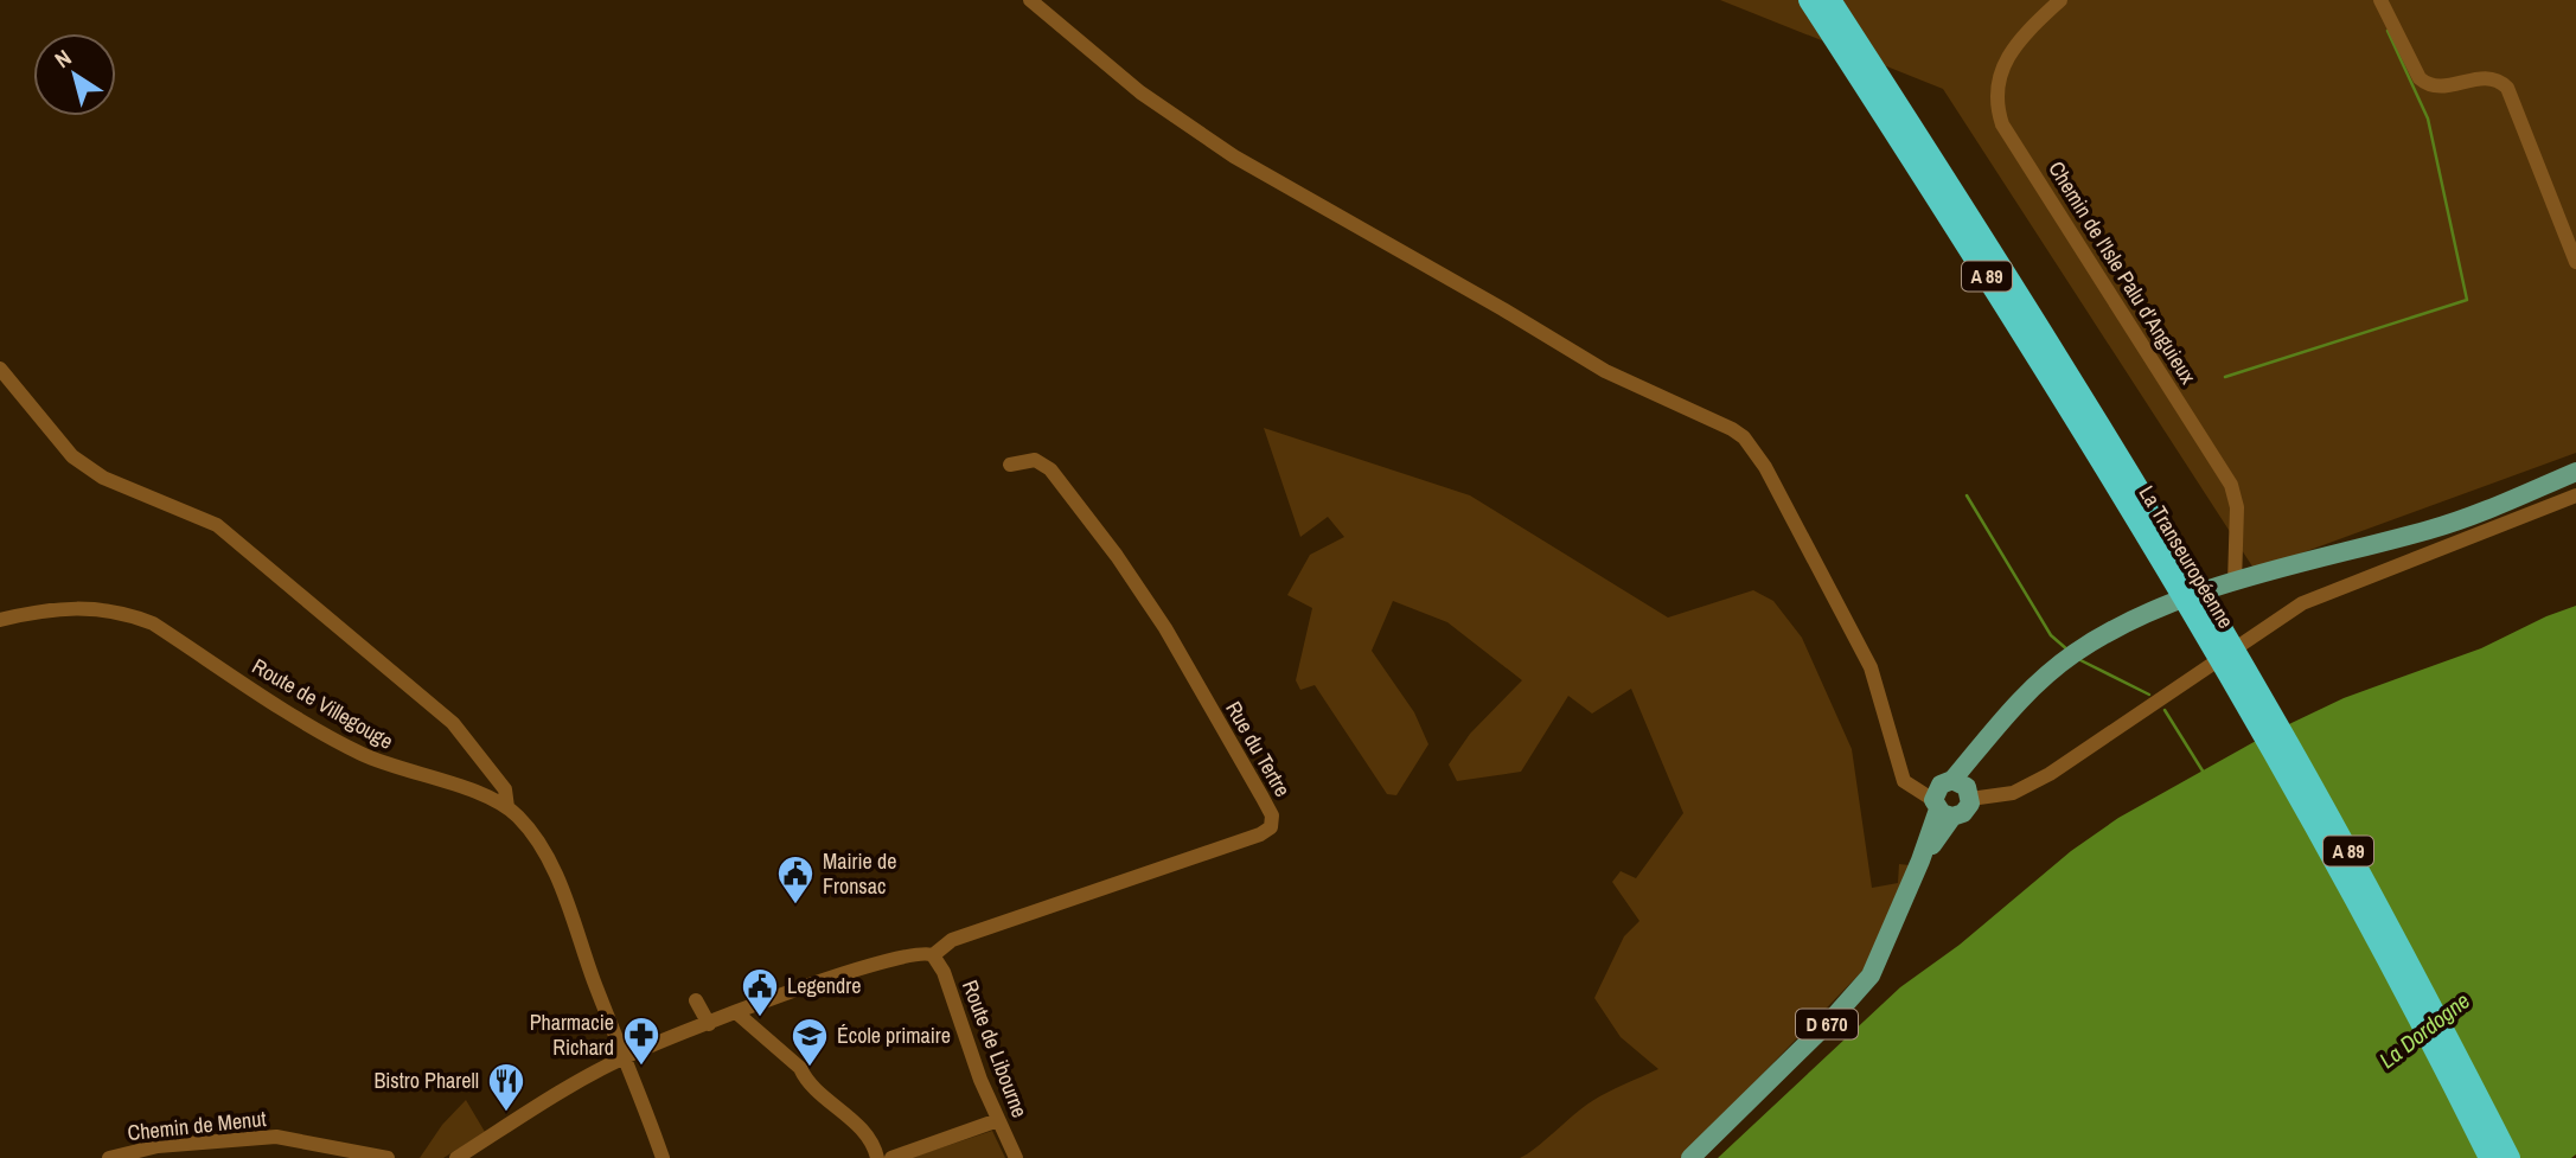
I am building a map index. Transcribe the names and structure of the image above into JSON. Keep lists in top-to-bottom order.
{
  "streets": {
    "highway": ["A 89", "La Transeuropéenne"],
    "main road": ["D 670"],
    "street": [
      "Chemin de l'Isle Palu d’Anguieux",
      "Route de Villegouge",
      "Rue du Tertre",
      "Route de Libourne",
      "Chemin de Menut"
    ]
  },
  "crossings": [
    ["Chemin de l'Isle Palu d’Anguieux", "D 670"],
    ["Rue du Tertre", "Route de Libourne"]
  ],
  "water": ["La Dordogne"],
  "places": {
    "public building": ["Mairie de Fronsac", "Legendre"],
    "pharmacy": ["Pharmacie Richard"],
    "school or university": ["École primaire"],
    "restaurant": ["Bistro Pharell"]
  },
  "north": "top left"
}
